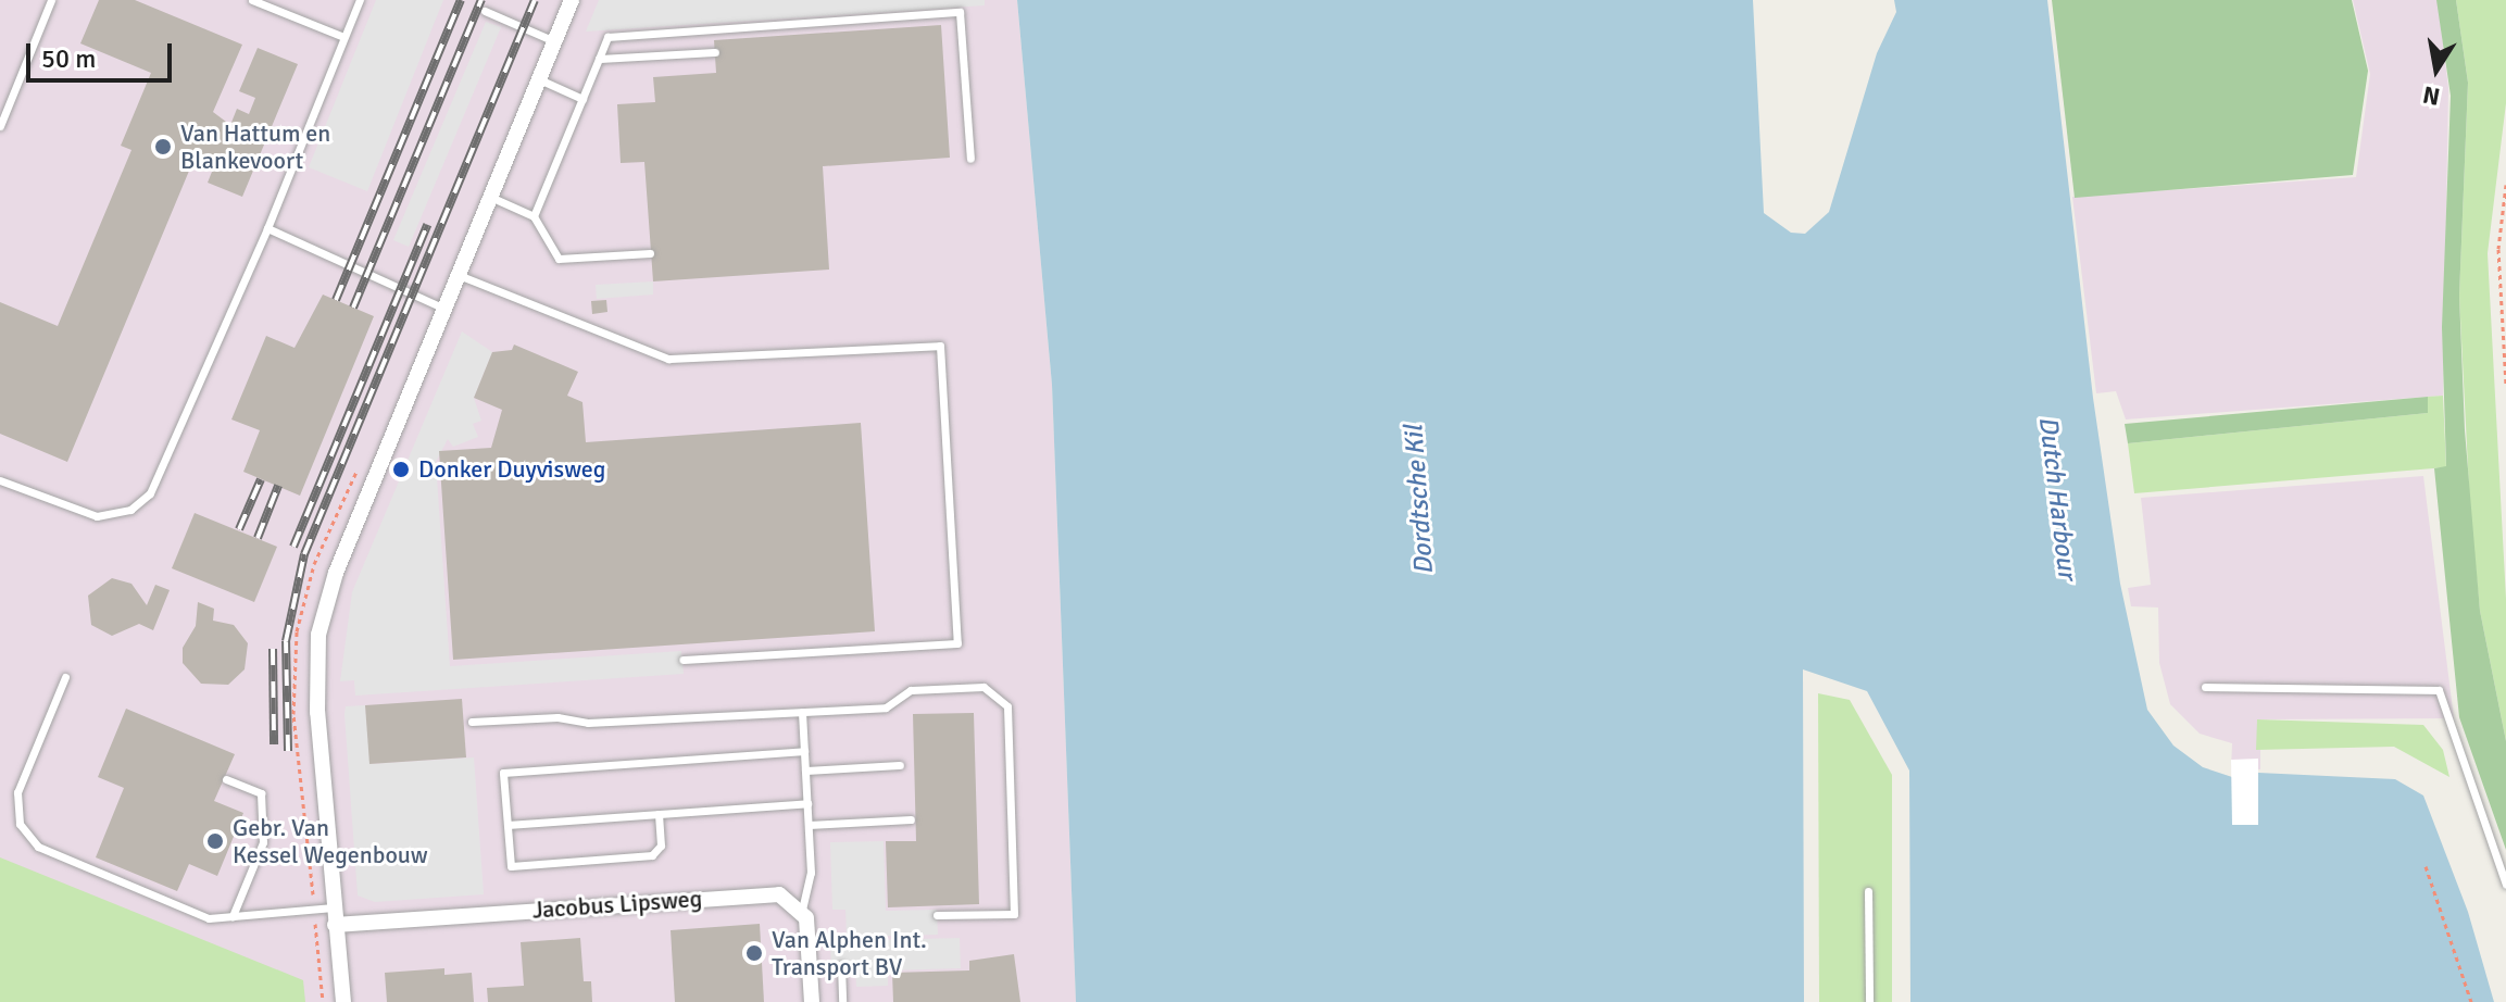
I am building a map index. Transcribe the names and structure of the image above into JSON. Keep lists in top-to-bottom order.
{
  "streets": {
    "street": ["Jacobus Lipsweg"]
  },
  "water": ["Dutch Harbour", "Dordtsche Kil"],
  "places": [
    "Van Hattum en Blankevoort",
    "Donker Duyvisweg",
    "Gebr. Van Kessel Wegenbouw",
    "Van Alphen Int. Transport BV"
  ],
  "scale_bar": "50 m",
  "north": "bottom"
}
